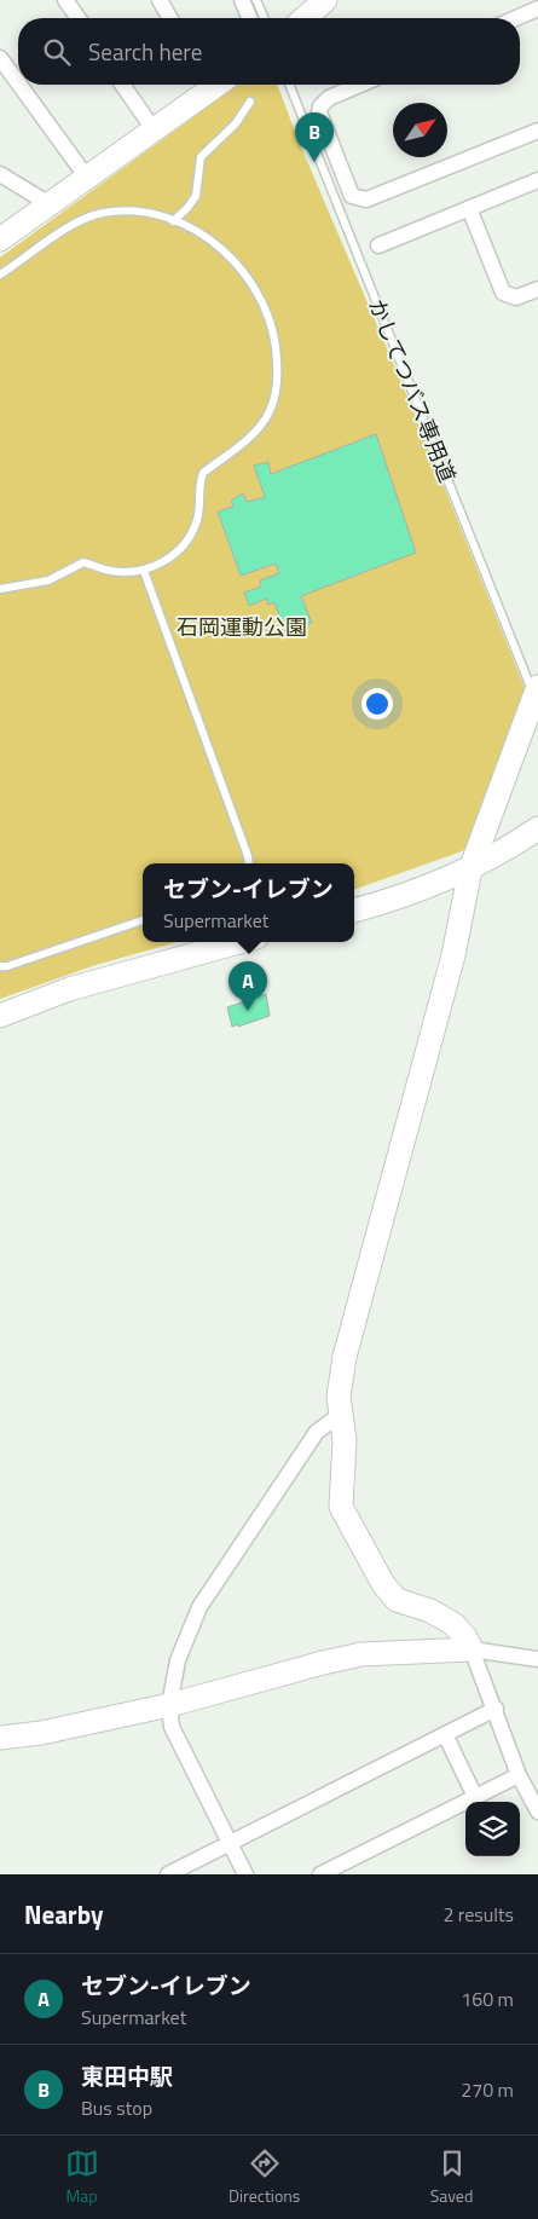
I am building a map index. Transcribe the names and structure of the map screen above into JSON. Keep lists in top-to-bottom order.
{
  "streets": {
    "lane": ["かしてつバス専用道"]
  },
  "parks": ["石岡運動公園"],
  "north": "top right",
  "page": {
    "search": "Search here",
    "pins": ["B", "A"],
    "popup": ["セブン-イレブン", "Supermarket"],
    "heading": ["Nearby", "2 results"],
    "list": [
      {
        "mark": "A",
        "name": "セブン-イレブン",
        "note": "Supermarket",
        "value": "160 m"
      },
      {
        "mark": "B",
        "name": "東田中駅",
        "note": "Bus stop",
        "value": "270 m"
      }
    ],
    "nav": ["Map", "Directions", "Saved"]
  }
}
